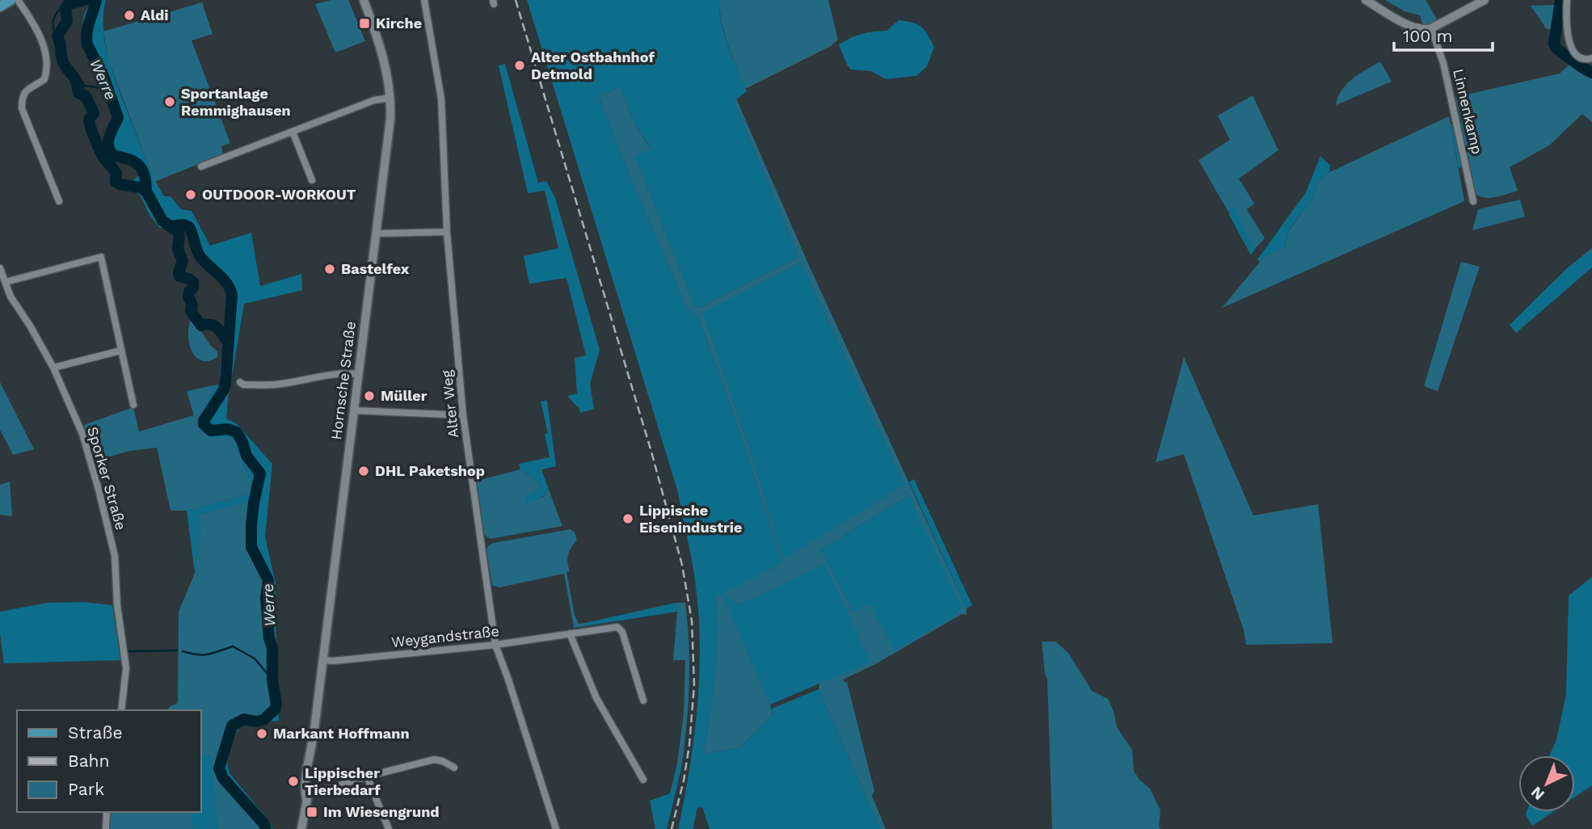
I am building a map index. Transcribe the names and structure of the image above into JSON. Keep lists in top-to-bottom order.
{
  "streets": {
    "main road": ["Hornsche Straße"],
    "street": [
      "Linnenkamp",
      "Alter Weg",
      "Sporker Straße",
      "Weygandstraße"
    ]
  },
  "crossings": [
    ["Hornsche Straße", "Weygandstraße"],
    ["Alter Weg", "Weygandstraße"]
  ],
  "water": ["Werre"],
  "places": {
    "other": [
      "Aldi",
      "Alter Ostbahnhof Detmold",
      "Sportanlage Remmighausen",
      "OUTDOOR-WORKOUT",
      "Bastelfex",
      "Müller",
      "DHL Paketshop",
      "Lippische Eisenindustrie",
      "Markant Hoffmann",
      "Lippischer Tierbedarf"
    ],
    "transit": ["Kirche", "Im Wiesengrund"]
  },
  "legend": ["Straße", "Bahn", "Park"],
  "scale_bar": "100 m",
  "north": "bottom left"
}
